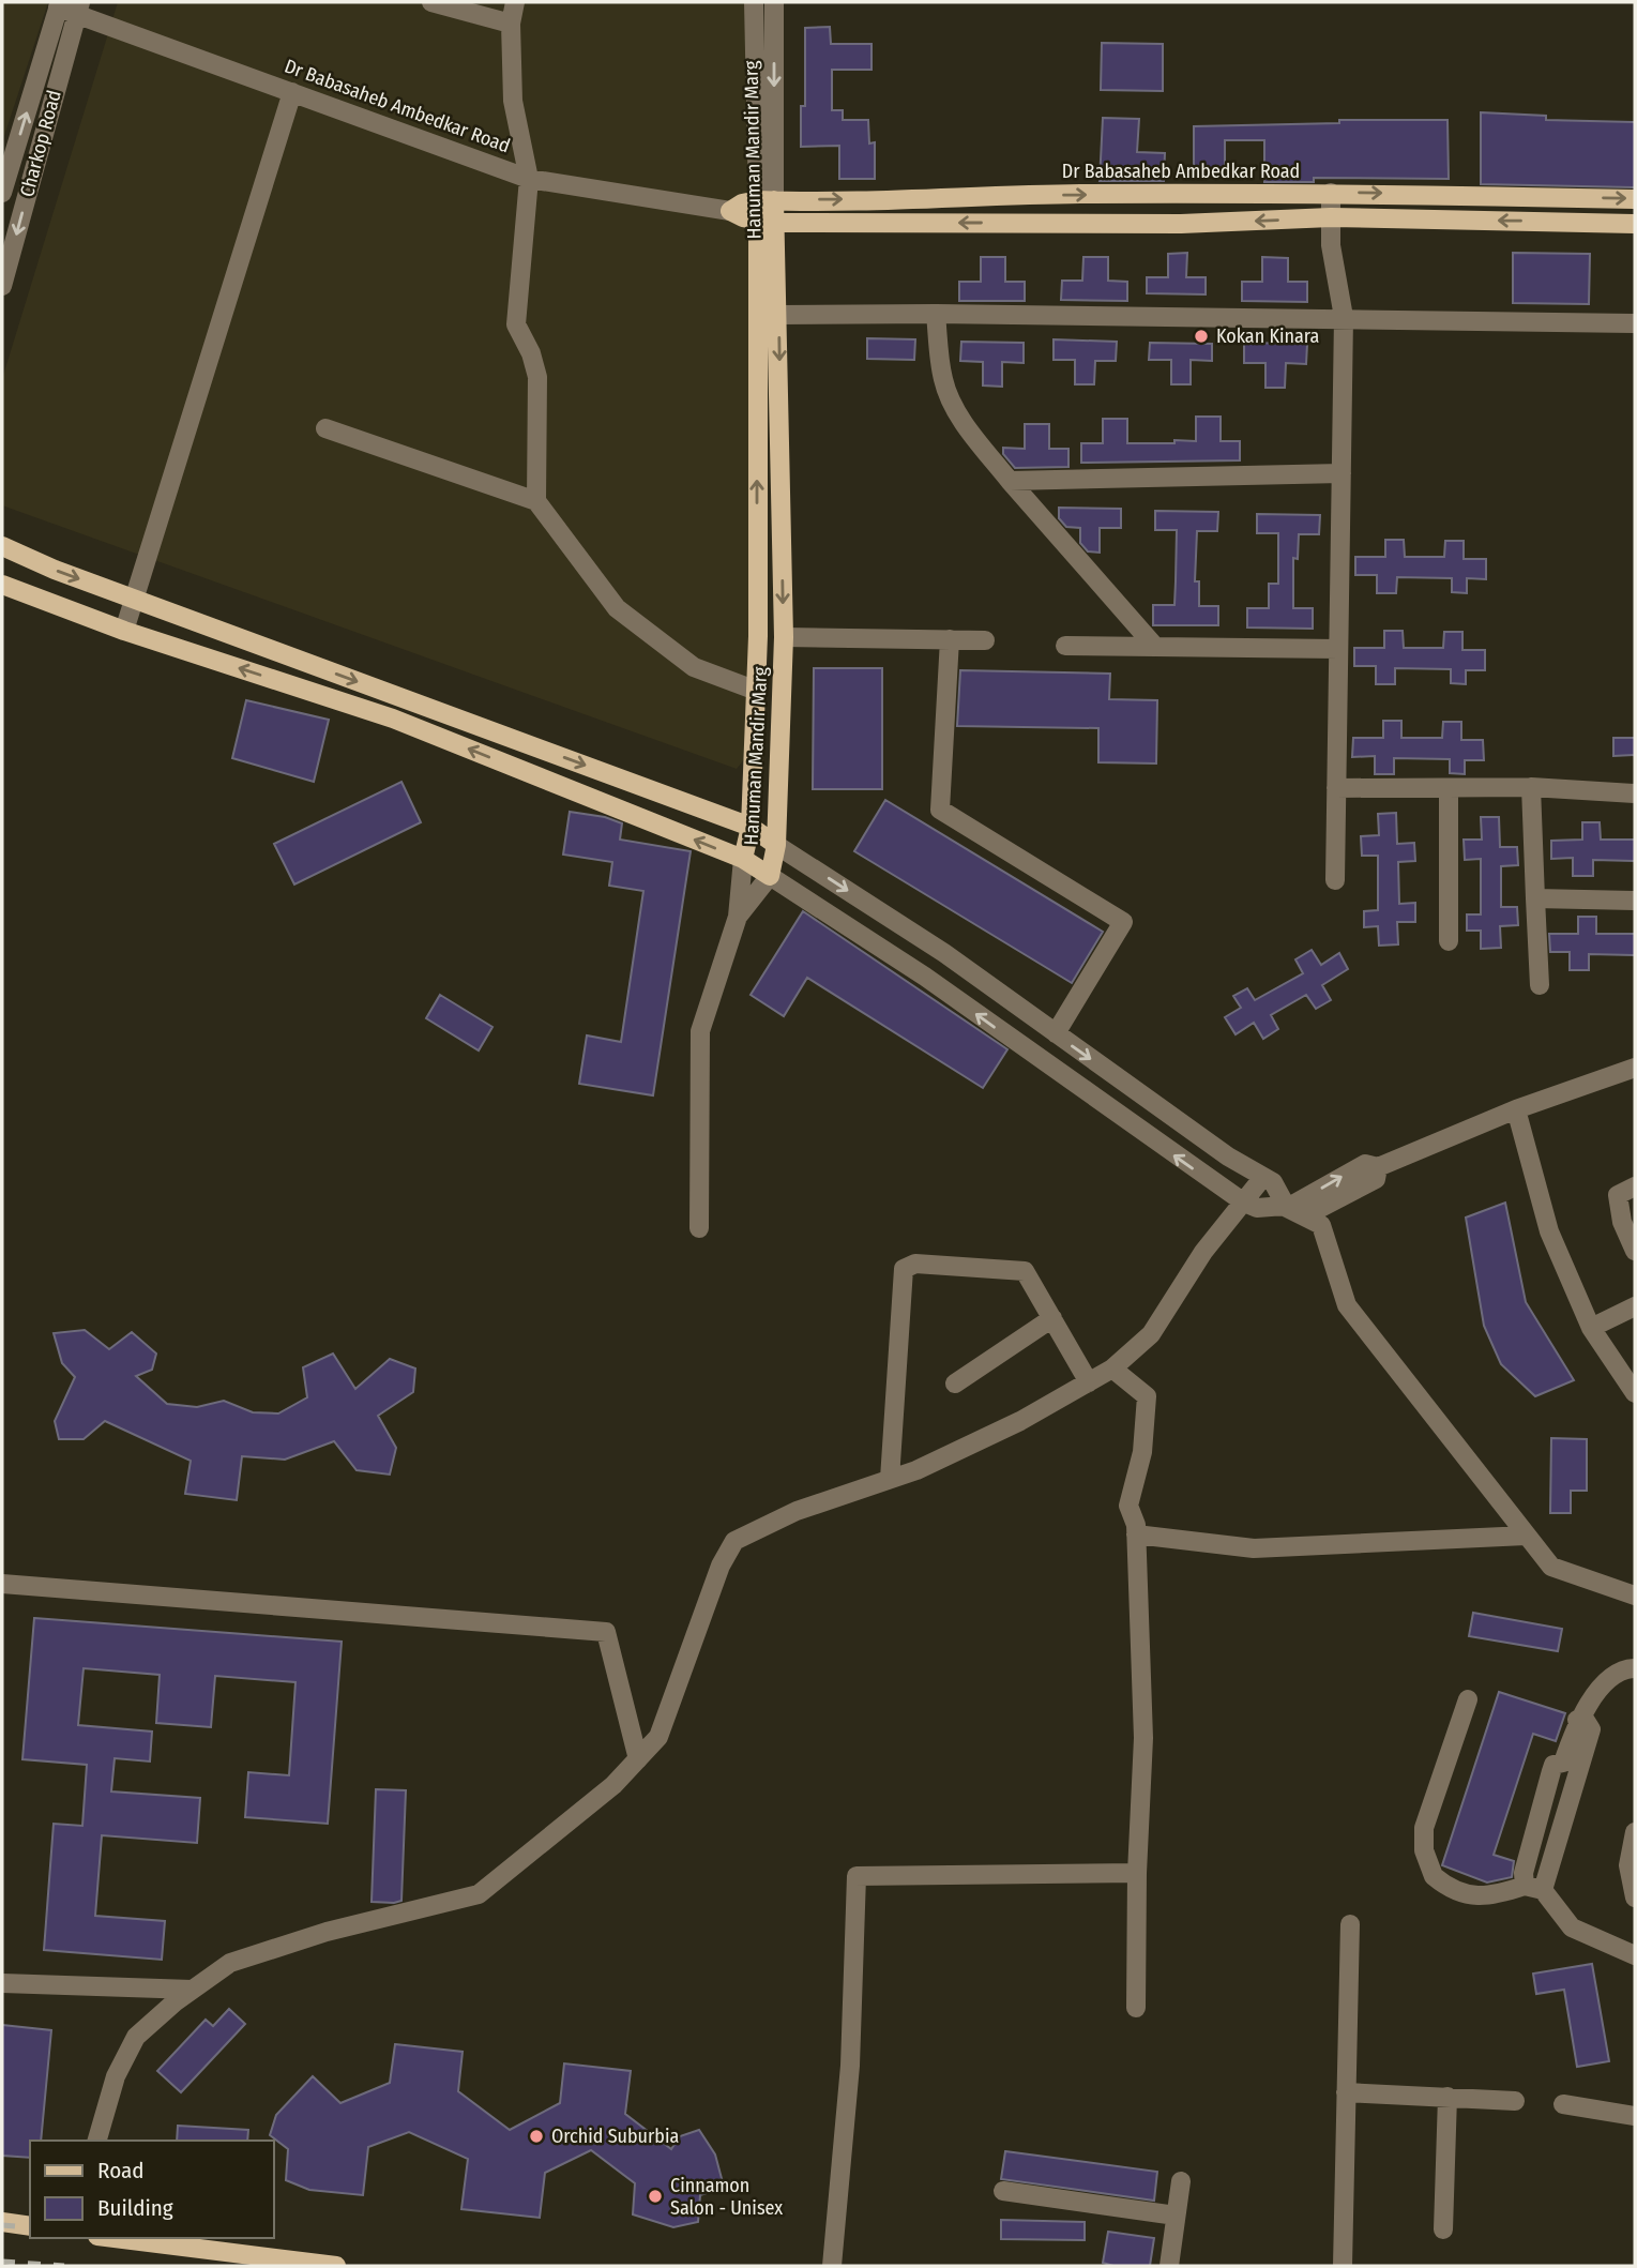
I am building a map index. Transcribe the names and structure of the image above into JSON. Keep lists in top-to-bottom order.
{
  "streets": {
    "main road": ["Dr Babasaheb Ambedkar Road", "Hanuman Mandir Marg"],
    "street": ["Charkop Road"]
  },
  "crossings": [
    ["Dr Babasaheb Ambedkar Road", "Charkop Road"],
    ["Dr Babasaheb Ambedkar Road", "Hanuman Mandir Marg"]
  ],
  "places": ["Kokan Kinara", "Orchid Suburbia", "Cinnamon Salon - Unisex"],
  "legend": ["Road", "Building"]
}
